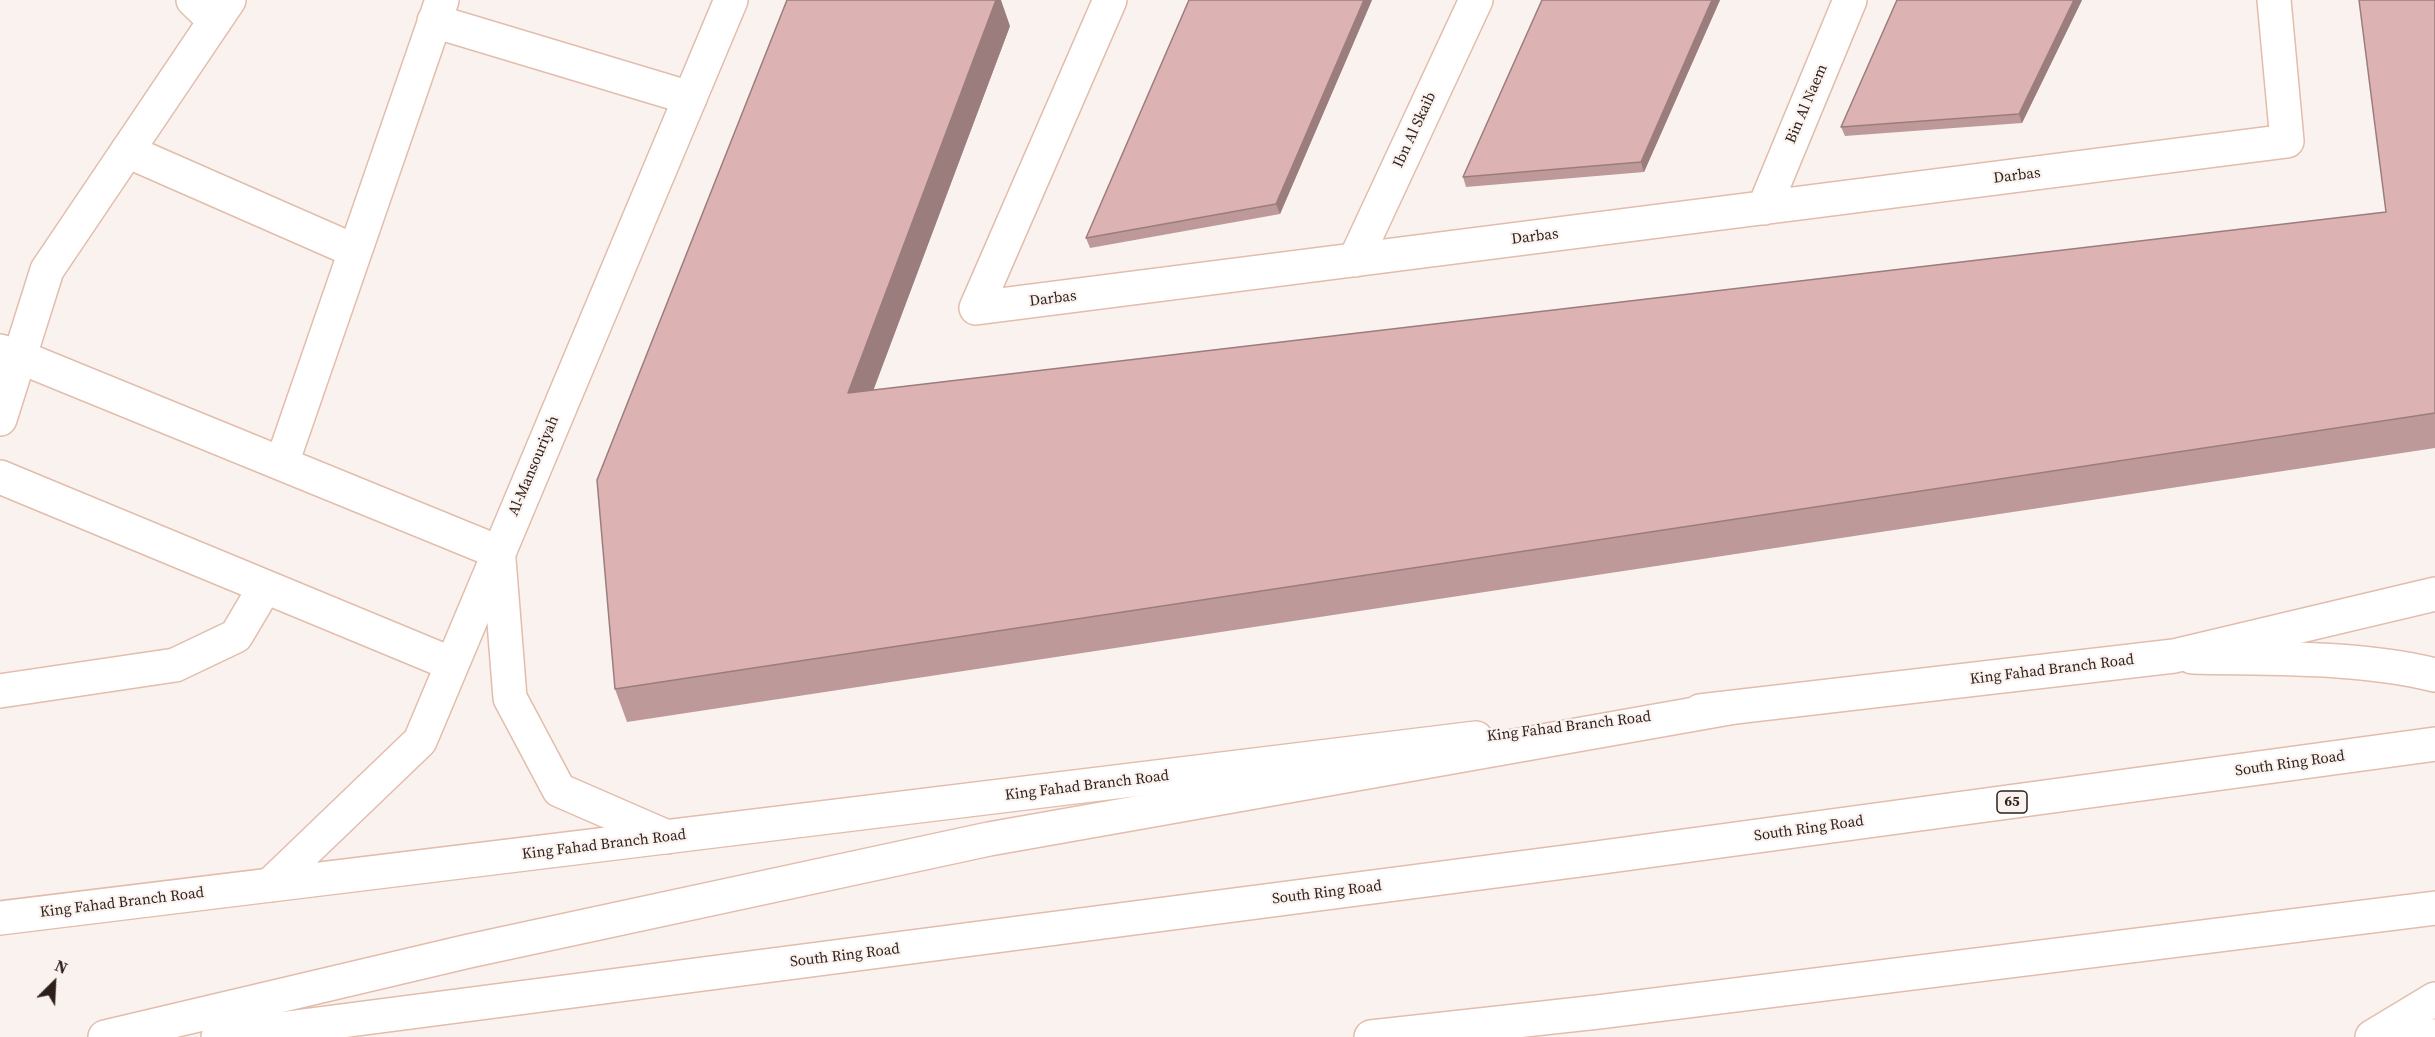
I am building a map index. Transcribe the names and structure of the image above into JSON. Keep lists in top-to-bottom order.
{
  "streets": {
    "main road": [
      "Bin Al Naem",
      "Ibn Al Skaib",
      "Darbas",
      "Al-Mansouriyah",
      "King Fahad Branch Road",
      "South Ring Road",
      "65"
    ]
  },
  "crossings": [
    ["Bin Al Naem", "Darbas"],
    ["Ibn Al Skaib", "Darbas"],
    ["Al-Mansouriyah", "King Fahad Branch Road"]
  ],
  "north": "top right"
}
